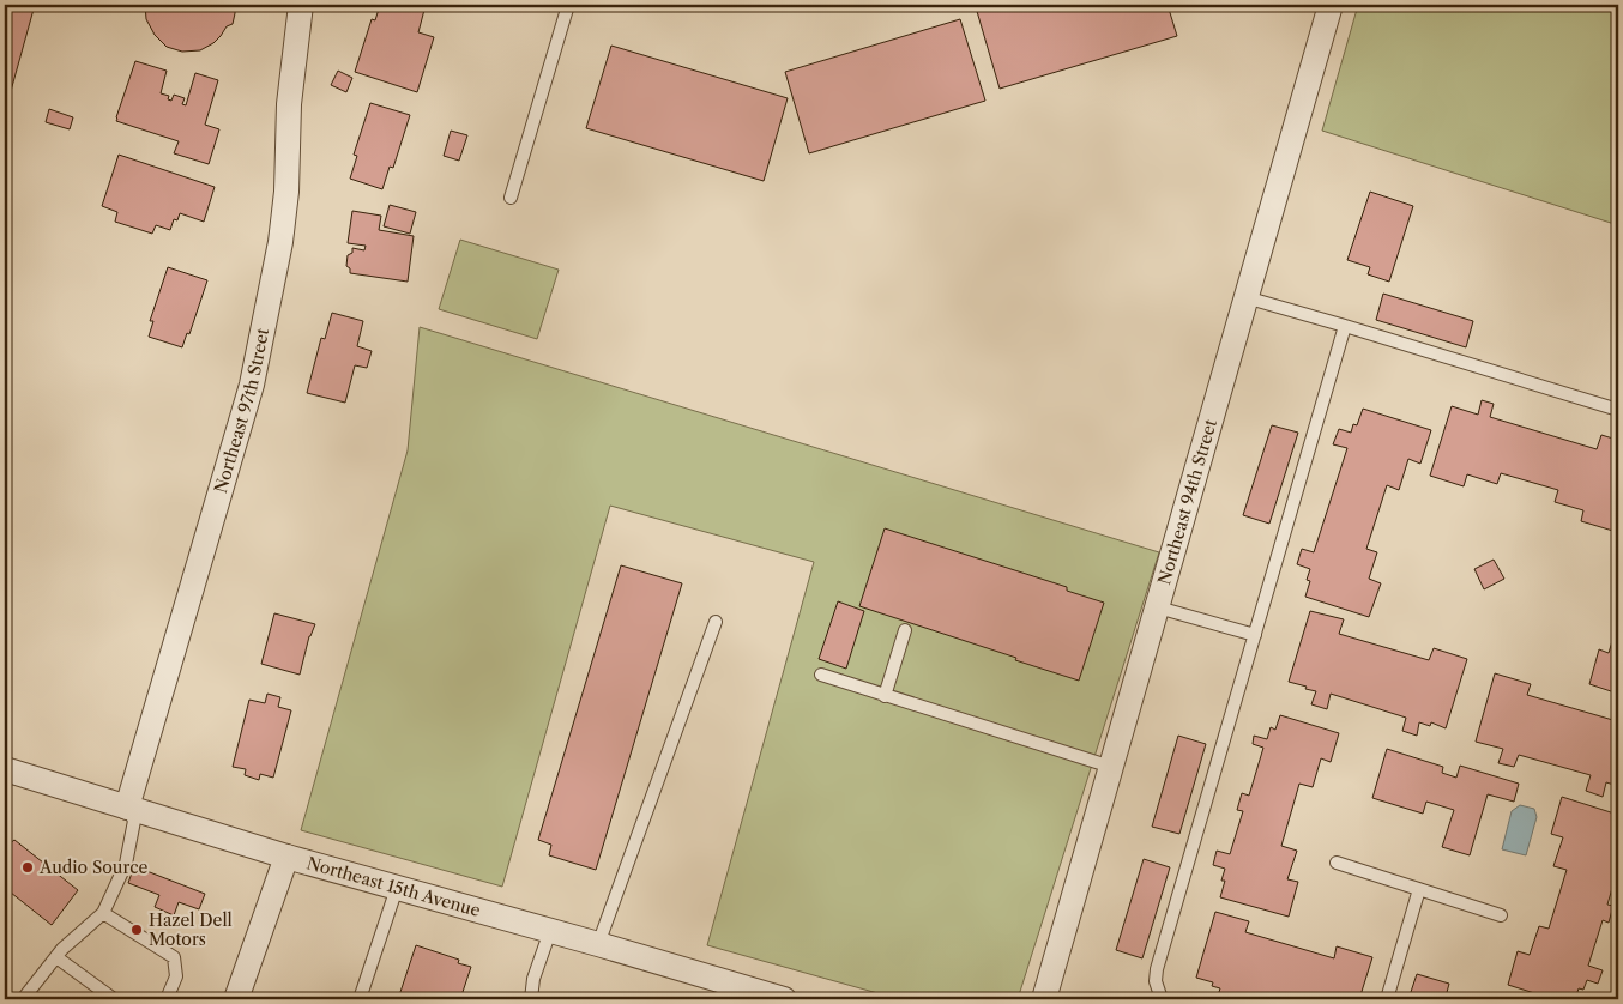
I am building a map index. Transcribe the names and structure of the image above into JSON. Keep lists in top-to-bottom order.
{
  "streets": {
    "street": ["Northeast 97th Street", "Northeast 94th Street", "Northeast 15th Avenue"]
  },
  "crossings": [
    ["Northeast 97th Street", "Northeast 15th Avenue"]
  ],
  "places": ["Audio Source", "Hazel Dell Motors"]
}
